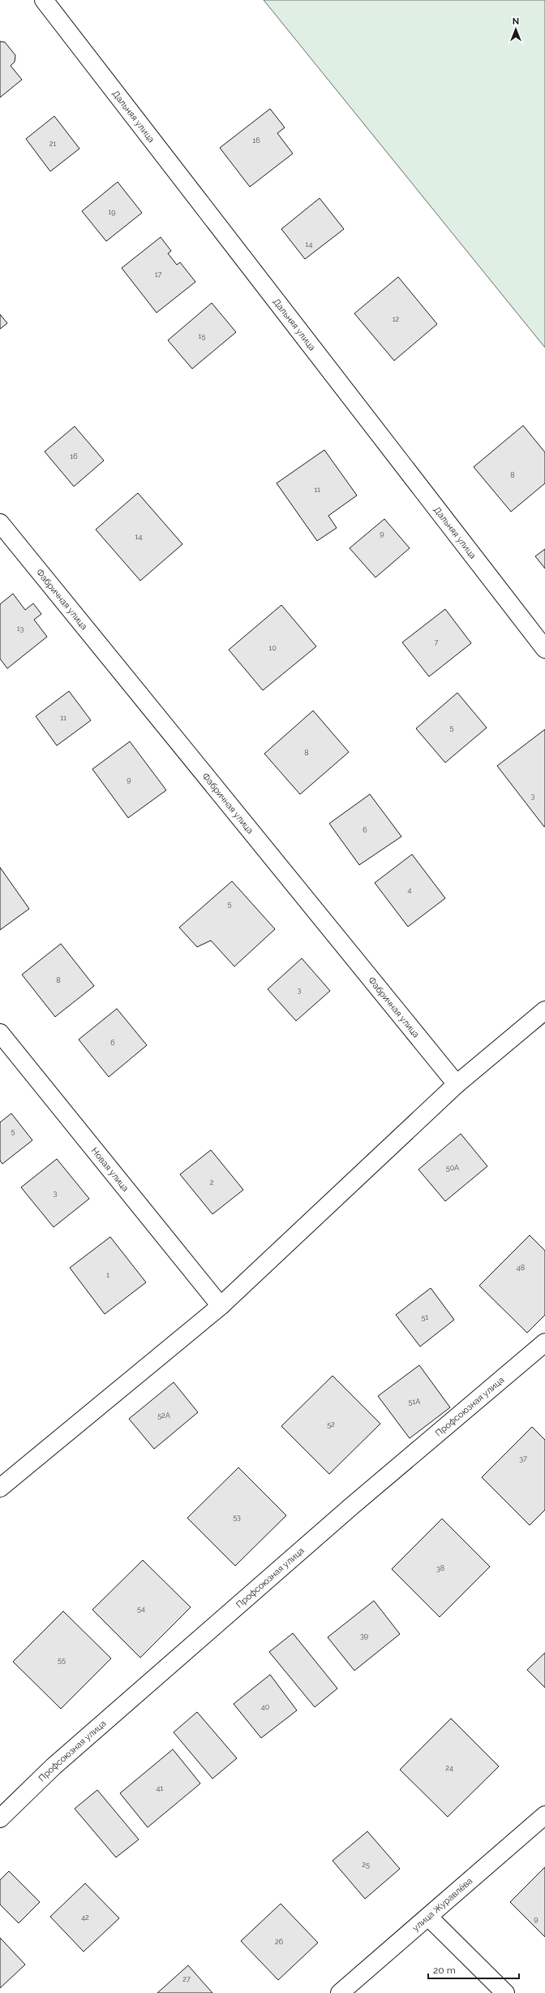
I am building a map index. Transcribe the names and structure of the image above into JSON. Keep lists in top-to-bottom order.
{
  "streets": {
    "street": [
      "Дальняя улица",
      "Фабричная улица",
      "Новая улица",
      "Профсоюзная улица",
      "улица Журавлёва"
    ]
  },
  "house_numbers": [
    "16",
    "21",
    "19",
    "14",
    "17",
    "12",
    "15",
    "16",
    "8",
    "11",
    "9",
    "14",
    "13",
    "7",
    "10",
    "11",
    "5",
    "8",
    "9",
    "3",
    "6",
    "4",
    "5",
    "8",
    "3",
    "6",
    "5",
    "50А",
    "2",
    "3",
    "48",
    "1",
    "51",
    "51А",
    "52А",
    "52",
    "37",
    "53",
    "38",
    "54",
    "39",
    "55",
    "40",
    "24",
    "41",
    "25",
    "42",
    "9",
    "26",
    "27"
  ],
  "scale_bar": "20 m",
  "north": "top"
}
